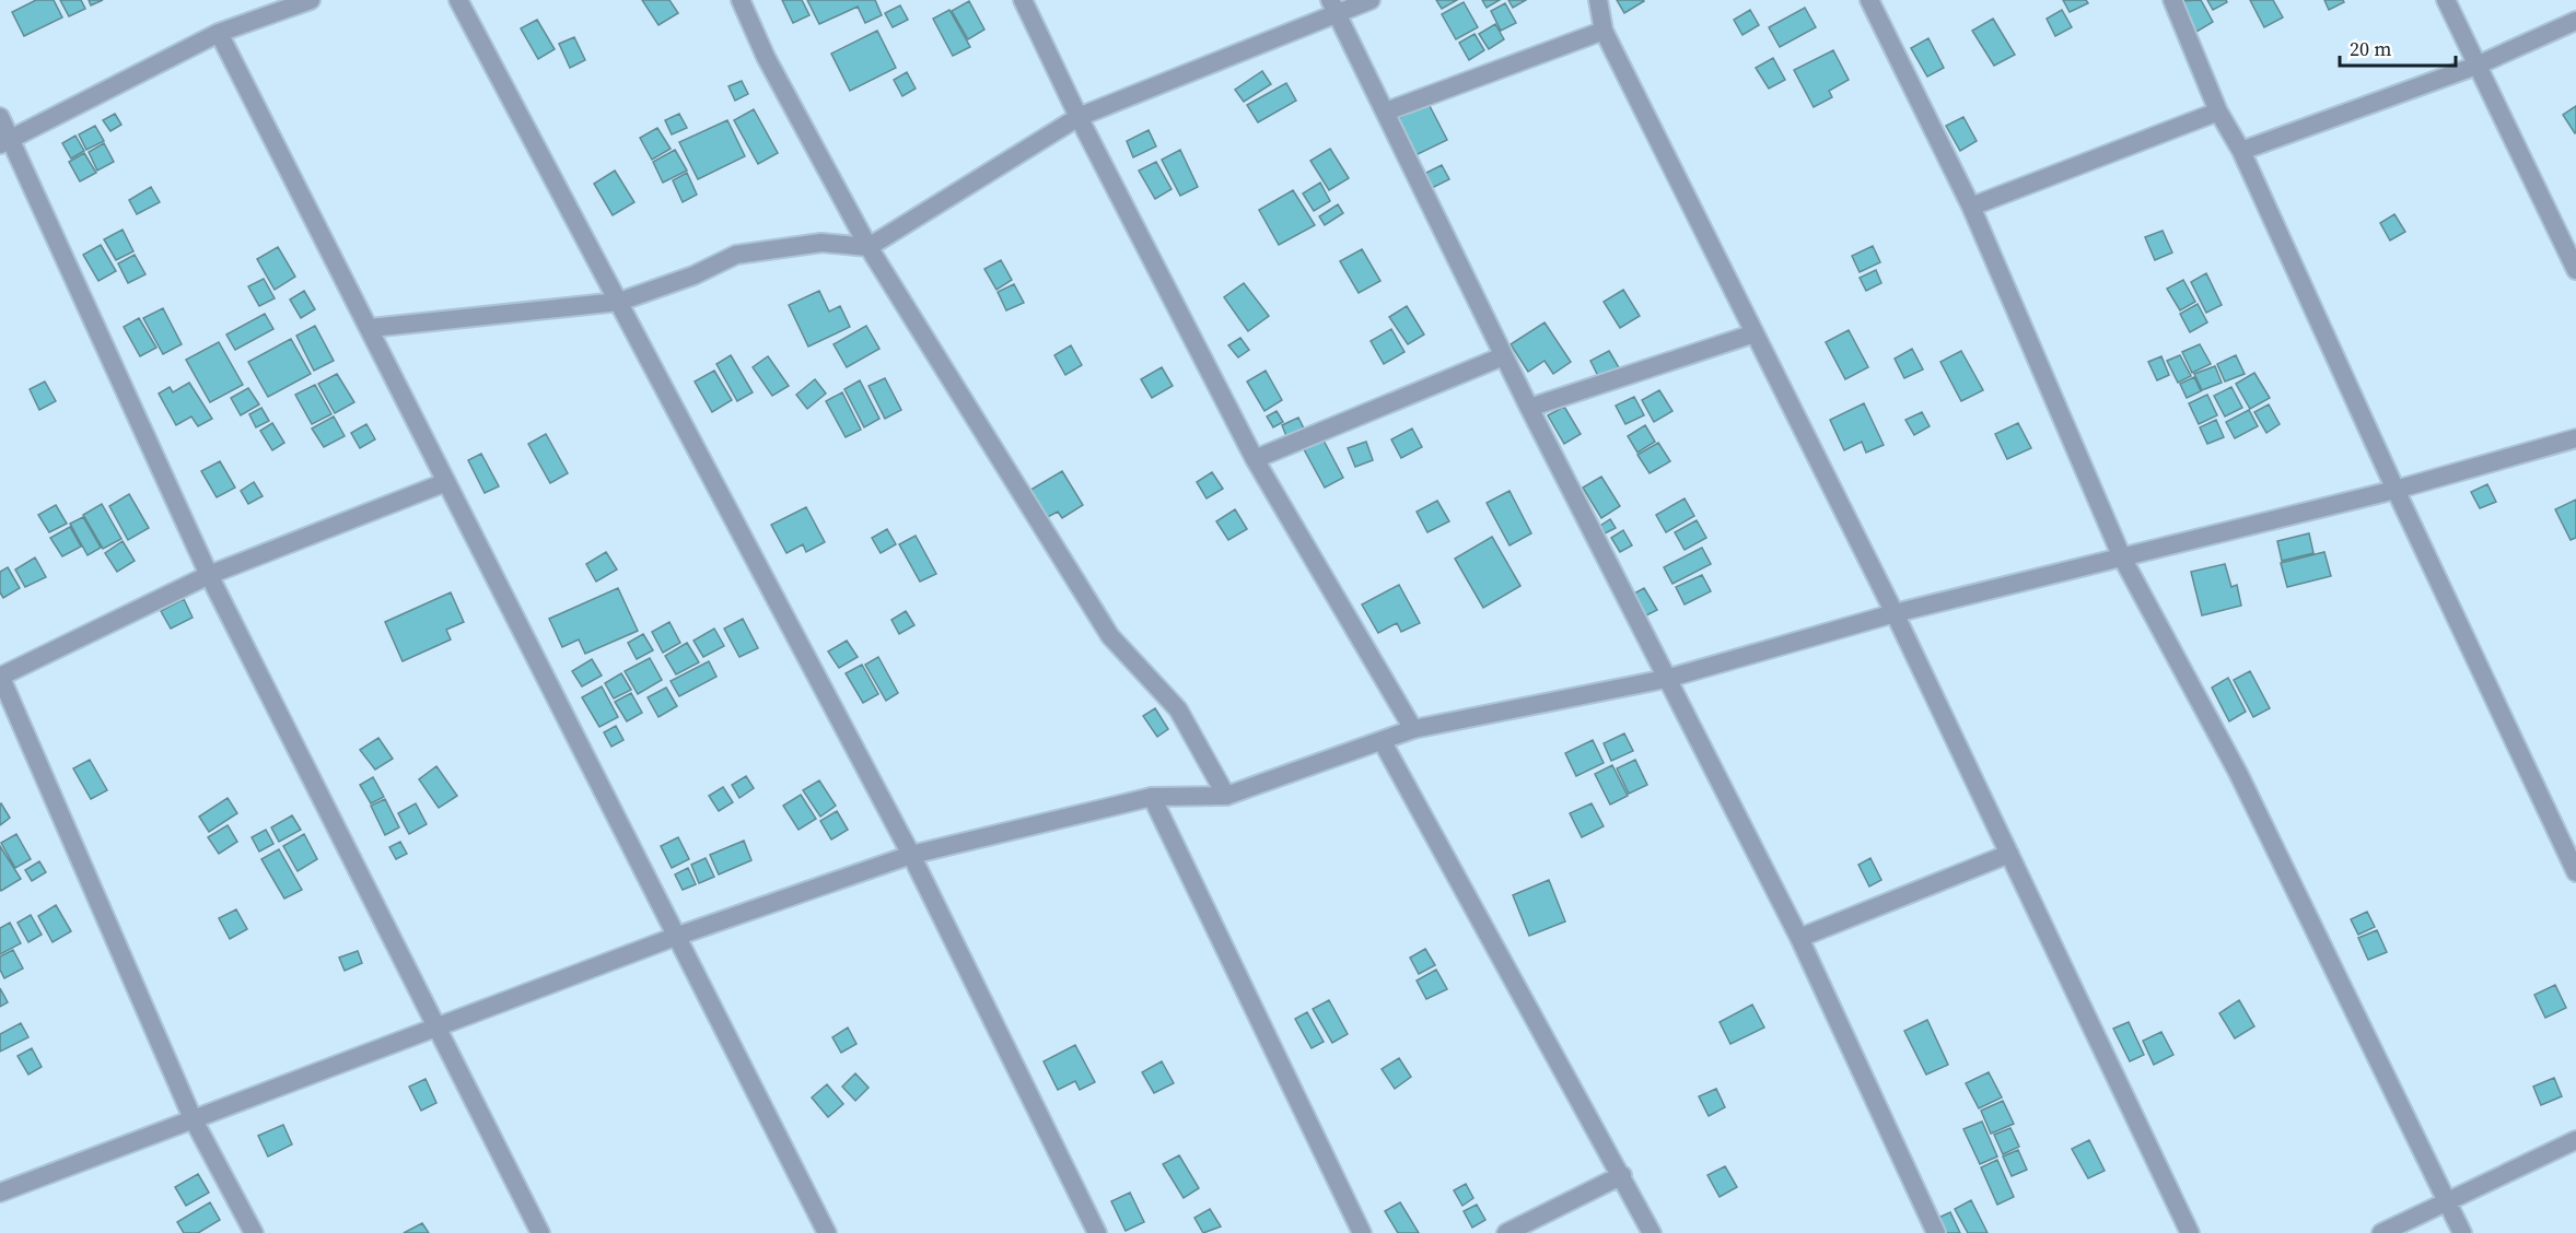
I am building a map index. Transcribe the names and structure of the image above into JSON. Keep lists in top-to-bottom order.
{
  "scale_bar": "20 m"
}
